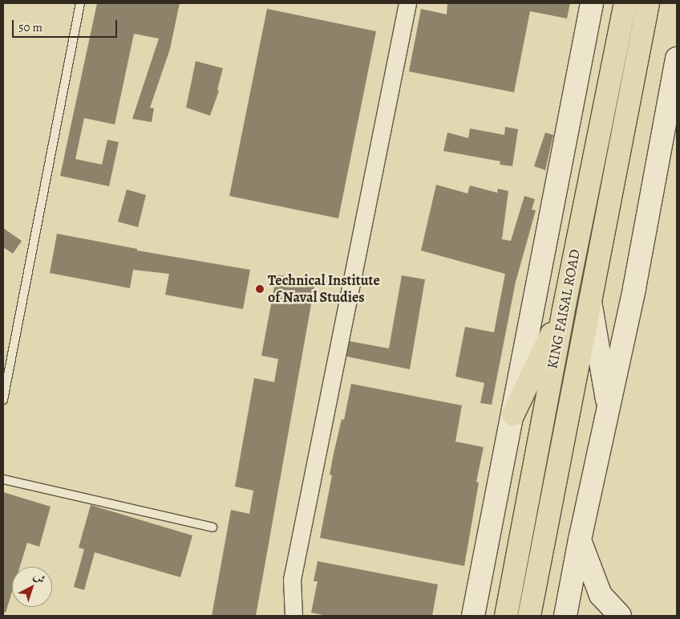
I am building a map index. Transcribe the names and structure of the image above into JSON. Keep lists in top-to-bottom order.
{
  "streets": {
    "highway": ["KING FAISAL ROAD"]
  },
  "places": ["Technical Institute of Naval Studies"],
  "scale_bar": "50 m",
  "north": "top right"
}
